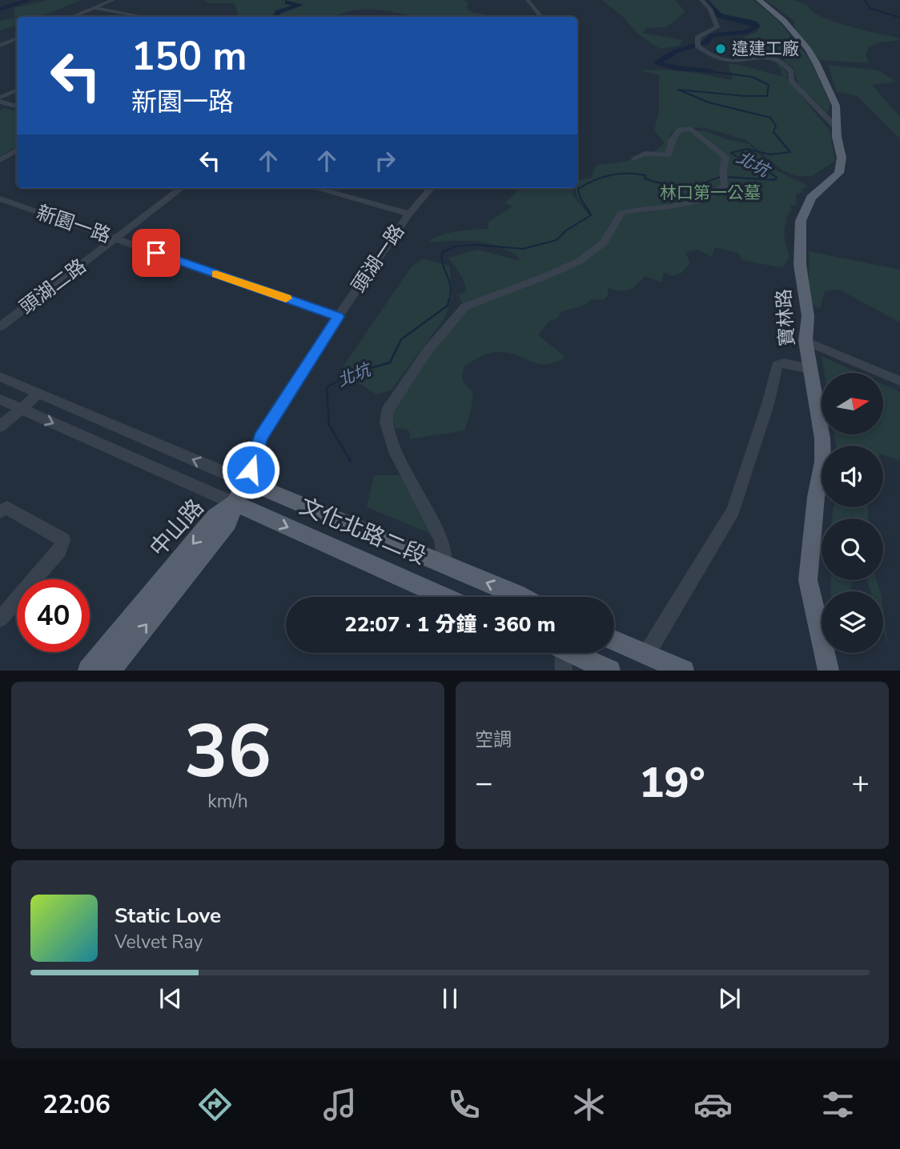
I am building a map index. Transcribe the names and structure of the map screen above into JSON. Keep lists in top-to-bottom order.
{
  "streets": {
    "main road": ["寶林路", "中山路", "文化北路二段"],
    "street": ["新園一路", "頭湖一路", "頭湖二路"]
  },
  "crossings": [
    ["新園一路", "頭湖一路"],
    ["新園一路", "頭湖二路"],
    ["頭湖一路", "文化北路二段"],
    ["中山路", "文化北路二段"]
  ],
  "water": ["北坑"],
  "parks": ["林口第一公墓"],
  "places": ["違建工廠"],
  "north": "right",
  "page": {
    "turn": ["150 m", "新園一路"],
    "limit": "40",
    "trip": "22:07 · 1 分鐘 · 360 m",
    "tile": [
      ["36", "km/h"],
      "空調"
    ],
    "heat": ["−", "19°", "+"],
    "song": ["Static Love", "Velvet Ray"],
    "tabs": "22:06"
  }
}
